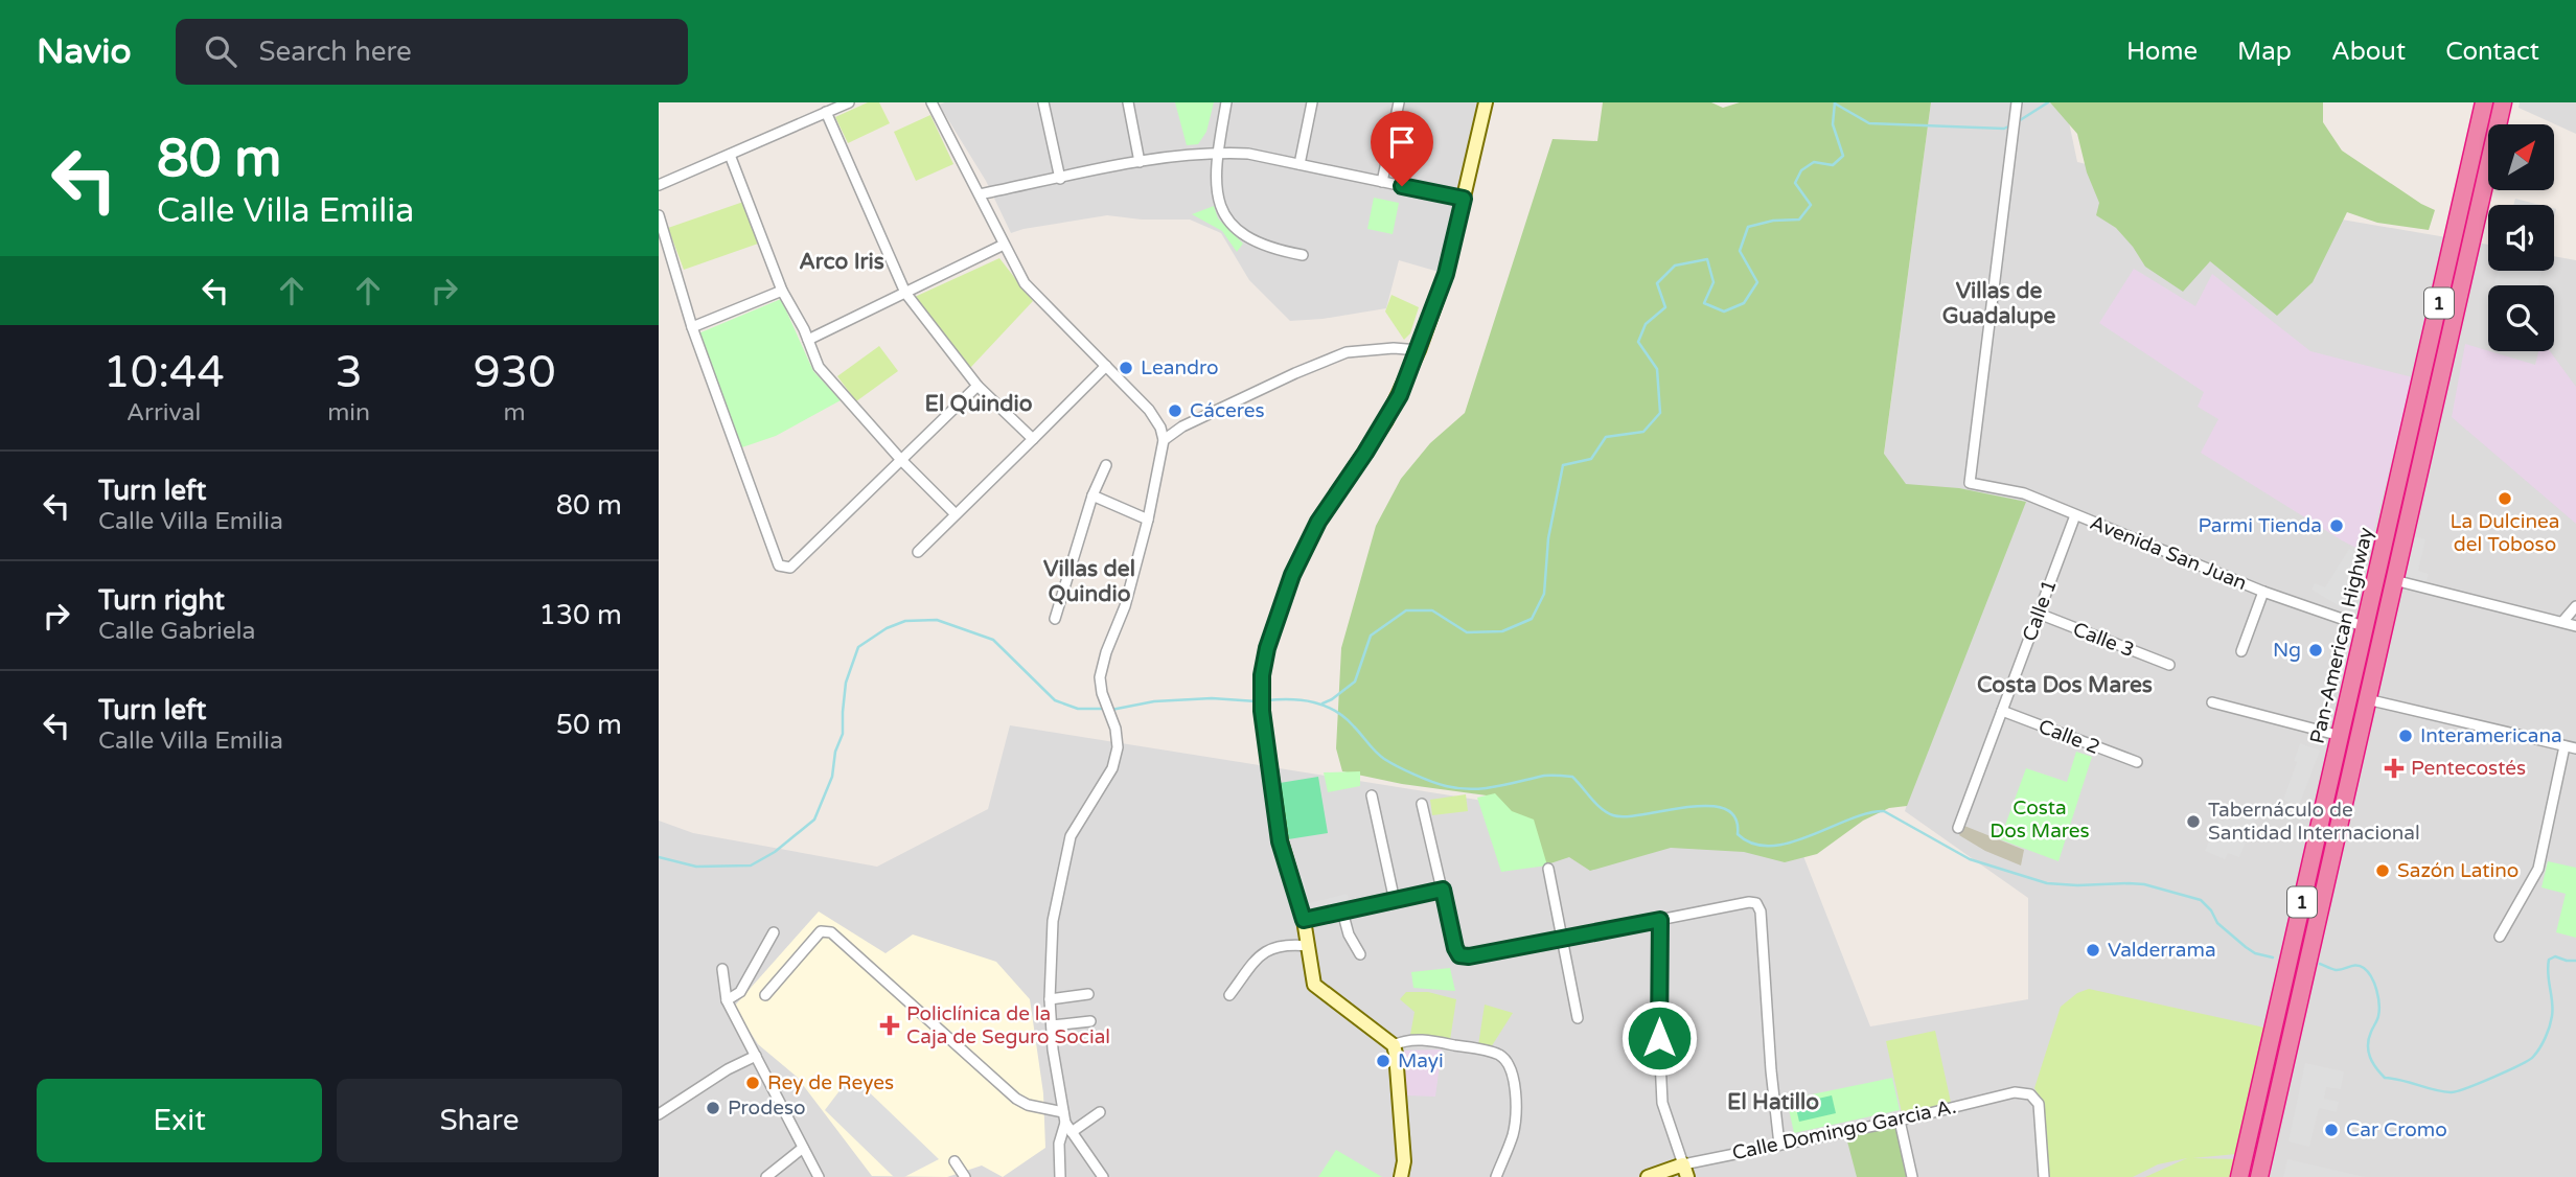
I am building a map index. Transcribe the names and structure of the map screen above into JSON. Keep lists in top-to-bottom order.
{
  "streets": {
    "highway": ["1", "Pan-American Highway"],
    "street": [
      "Avenida San Juan",
      "Calle 1",
      "Calle 3",
      "Calle 2",
      "Calle Domingo Garcia A."
    ]
  },
  "crossings": [
    ["Avenida San Juan", "Calle 1"],
    ["Avenida San Juan", "Pan-American Highway"],
    ["Calle 1", "Calle 3"],
    ["Calle 1", "Calle 2"]
  ],
  "districts": [
    "Arco Iris",
    "Villas de Guadalupe",
    "El Quindio",
    "Villas del Quindio",
    "Costa Dos Mares",
    "El Hatillo"
  ],
  "parks": ["Costa Dos Mares"],
  "places": {
    "other": [
      "Leandro",
      "Cáceres",
      "La Dulcinea del Toboso",
      "Parmi Tienda",
      "Ng",
      "Interamericana",
      "Tabernáculo de Santidad Internacional",
      "Sazón Latino",
      "Valderrama",
      "Mayi",
      "Rey de Reyes",
      "Prodeso",
      "Car Cromo"
    ],
    "health": ["Pentecostés", "Policlínica de la Caja de Seguro Social"]
  },
  "north": "top right",
  "page": {
    "header": "Navio",
    "search": "Search here",
    "nav": [
      "Home",
      "Map",
      "About",
      "Contact"
    ],
    "turn": ["80 m", "Calle Villa Emilia"],
    "eta": [
      "10:44",
      "Arrival",
      "3",
      "min",
      "930",
      "m"
    ],
    "list": [
      {
        "name": "Turn left",
        "note": "Calle Villa Emilia",
        "value": "80 m"
      },
      {
        "name": "Turn right",
        "note": "Calle Gabriela",
        "value": "130 m"
      },
      {
        "name": "Turn left",
        "note": "Calle Villa Emilia",
        "value": "50 m"
      }
    ],
    "buttons": ["Exit", "Share"]
  }
}
